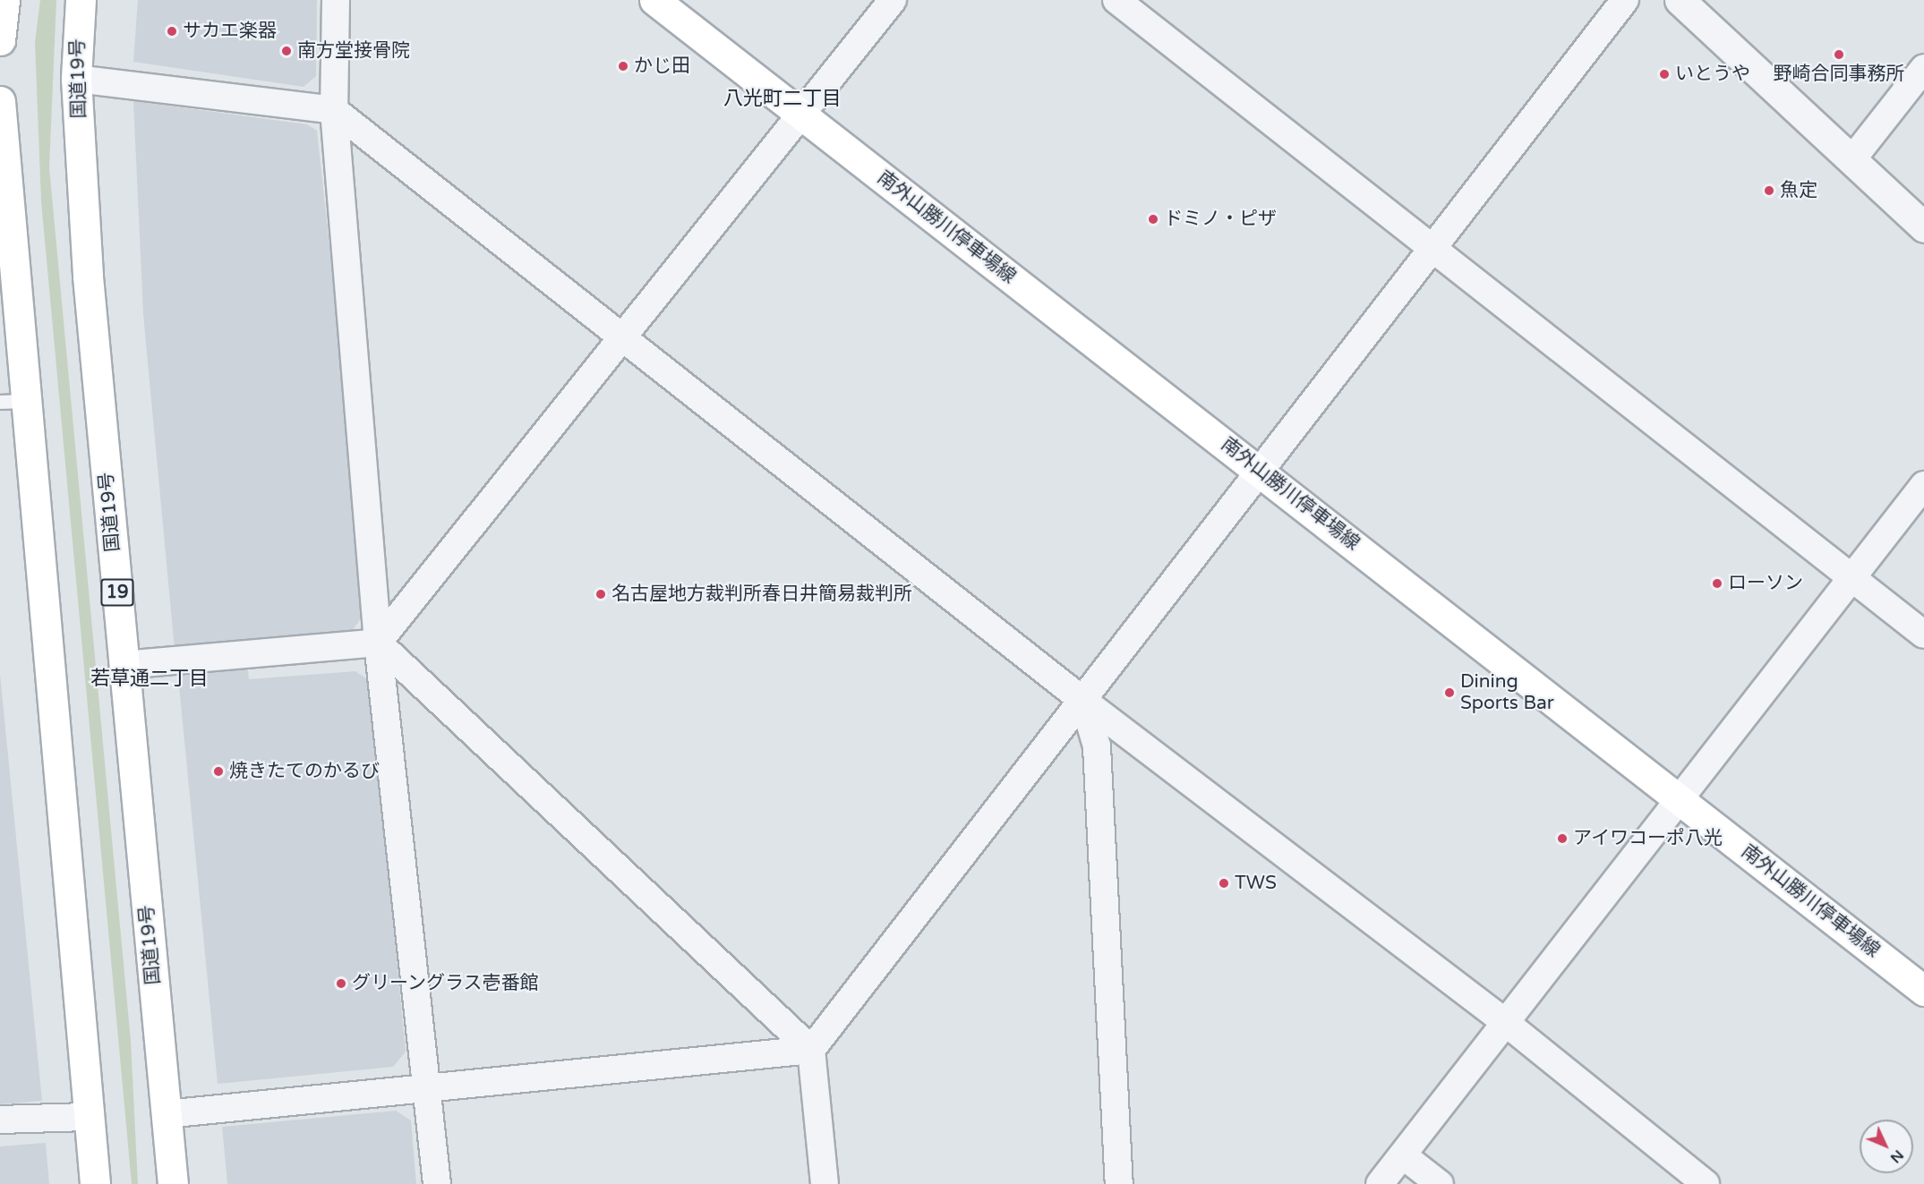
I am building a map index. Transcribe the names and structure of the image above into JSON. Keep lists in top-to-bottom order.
{
  "streets": {
    "main road": ["国道19号", "南外山勝川停車場線", "19"]
  },
  "districts": ["八光町二丁目", "若草通二丁目"],
  "places": [
    "サカエ楽器",
    "南方堂接骨院",
    "野崎合同事務所",
    "かじ田",
    "いとうや",
    "魚定",
    "ドミノ・ピザ",
    "ローソン",
    "名古屋地方裁判所春日井簡易裁判所",
    "Dining Sports Bar",
    "焼きたてのかるび",
    "アイワコーポ八光",
    "TWS",
    "グリーングラス壱番館"
  ],
  "north": "bottom right"
}
